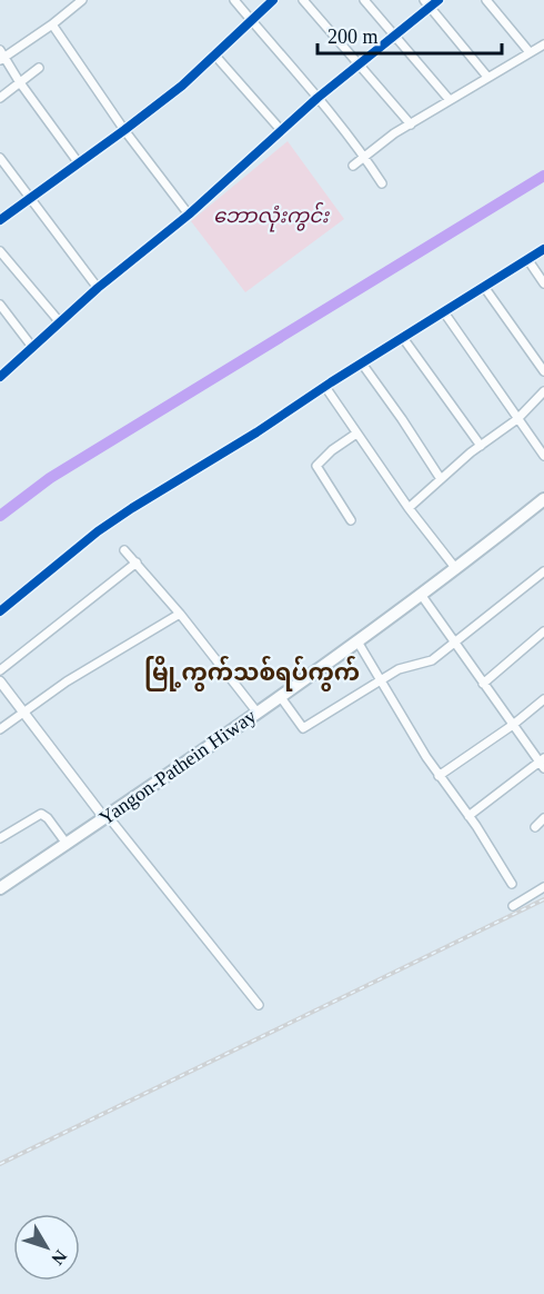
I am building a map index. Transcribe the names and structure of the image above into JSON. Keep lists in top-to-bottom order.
{
  "streets": {
    "highway": ["Yangon-Pathein Hiway"]
  },
  "districts": ["မြို့ကွက်သစ်ရပ်ကွက်"],
  "parks": ["ဘောလုံးကွင်း"],
  "scale_bar": "200 m",
  "north": "bottom right"
}
